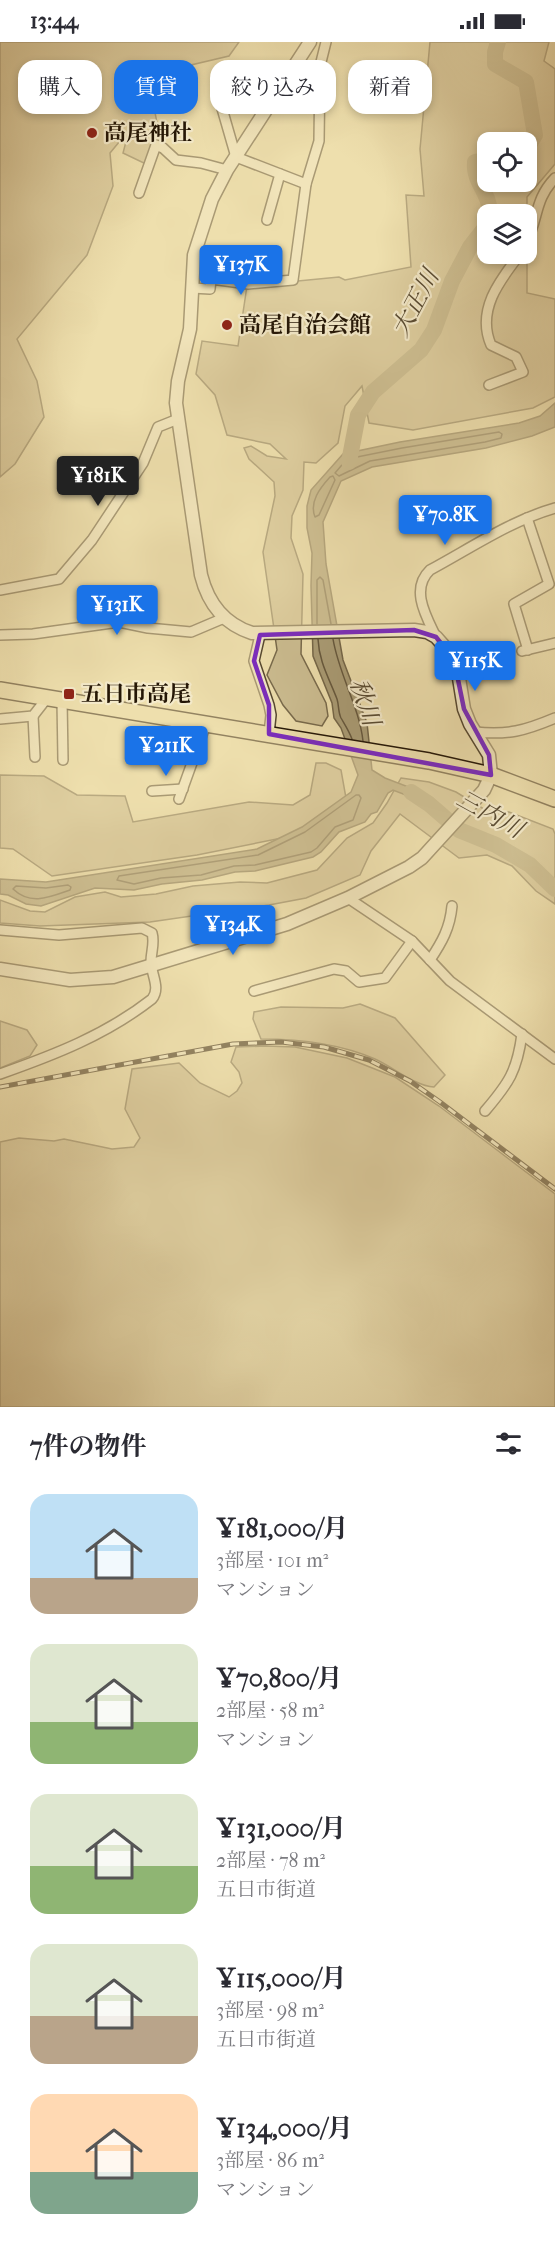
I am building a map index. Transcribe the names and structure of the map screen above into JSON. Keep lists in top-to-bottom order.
{
  "water": ["大正川", "秋川", "三内川"],
  "places": {
    "other": ["高尾神社", "高尾自治会館"],
    "transit": ["五日市高尾"]
  },
  "page": {
    "status": "13:44",
    "chip": [
      "購入",
      "賃貸",
      "絞り込み",
      "新着"
    ],
    "price": [
      "¥137K",
      "¥181K",
      "¥70.8K",
      "¥131K",
      "¥115K",
      "¥211K",
      "¥134K"
    ],
    "heading": "7件の物件",
    "list": [
      {
        "name": "¥181,000/月",
        "note": "3部屋 · 101 m² · マンション"
      },
      {
        "name": "¥70,800/月",
        "note": "2部屋 · 58 m² · マンション"
      },
      {
        "name": "¥131,000/月",
        "note": "2部屋 · 78 m² · 五日市街道"
      },
      {
        "name": "¥115,000/月",
        "note": "3部屋 · 98 m² · 五日市街道"
      },
      {
        "name": "¥134,000/月",
        "note": "3部屋 · 86 m² · マンション"
      }
    ]
  }
}
